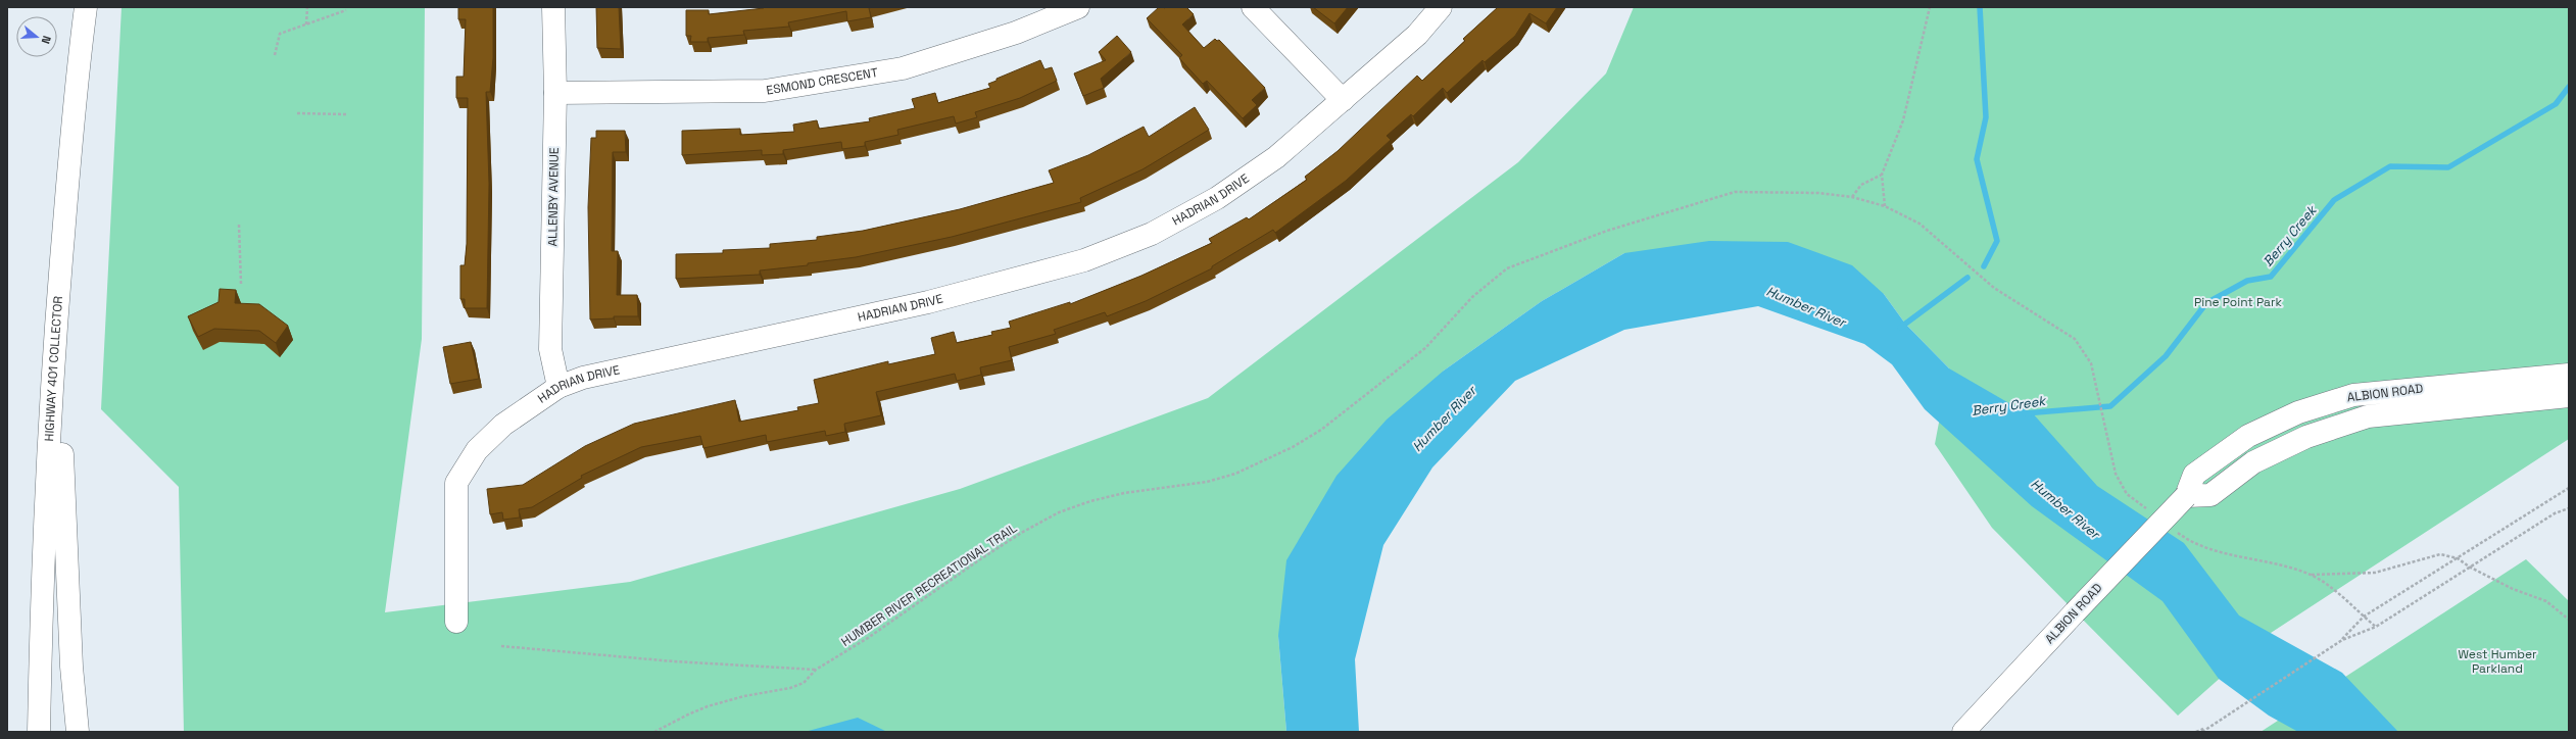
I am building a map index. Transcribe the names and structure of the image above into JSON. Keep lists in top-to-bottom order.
{
  "streets": {
    "main road": [
      "ESMOND CRESCENT",
      "ALLENBY AVENUE",
      "HADRIAN DRIVE",
      "HIGHWAY 401 COLLECTOR",
      "ALBION ROAD"
    ],
    "path": ["HUMBER RIVER RECREATIONAL TRAIL"]
  },
  "crossings": [
    ["ESMOND CRESCENT", "ALLENBY AVENUE"],
    ["ALLENBY AVENUE", "HADRIAN DRIVE"]
  ],
  "water": ["Berry Creek", "Humber River"],
  "parks": ["Pine Point Park", "West Humber Parkland"],
  "north": "right"
}
